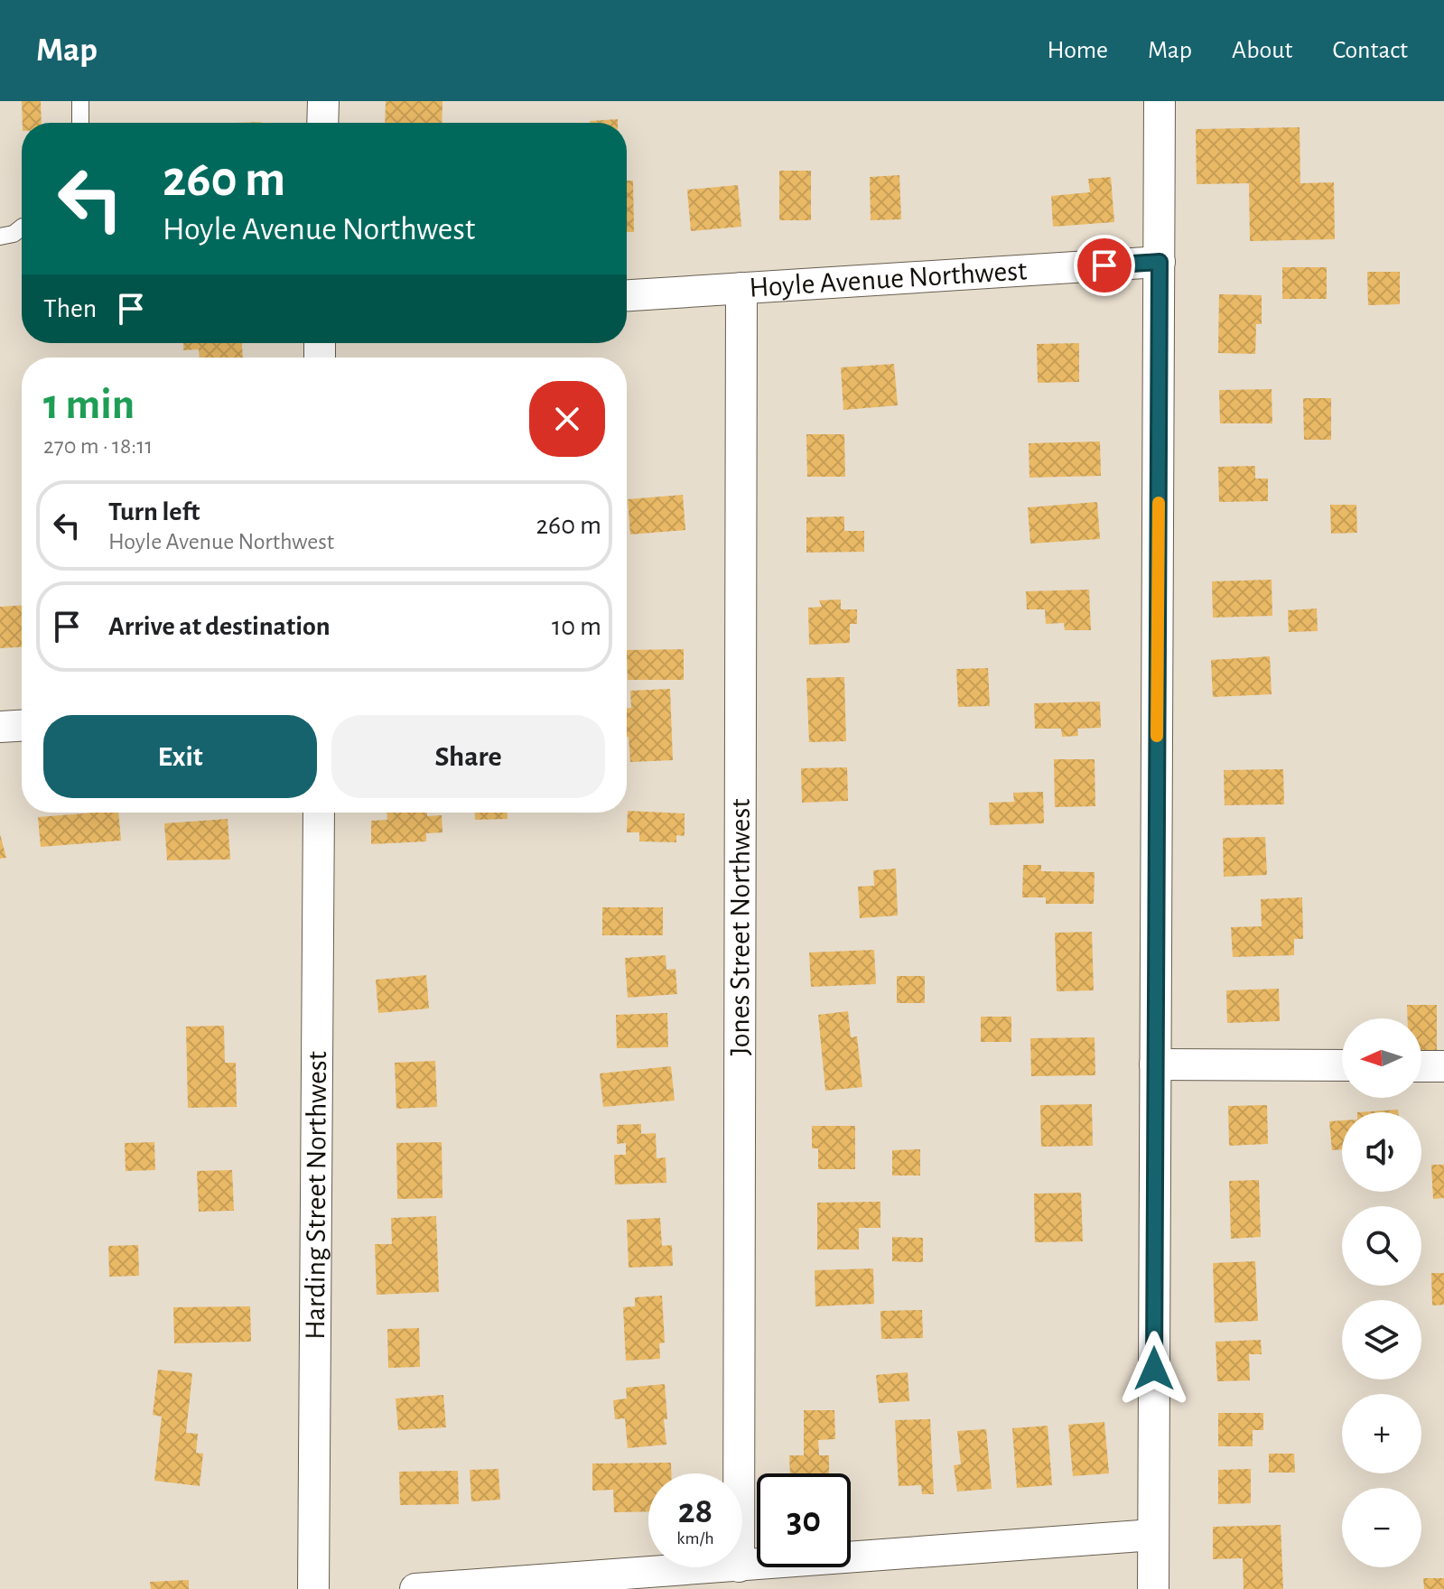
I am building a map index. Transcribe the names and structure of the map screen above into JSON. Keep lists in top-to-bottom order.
{
  "streets": {
    "street": ["Hoyle Avenue Northwest", "Jones Street Northwest", "Harding Street Northwest"]
  },
  "crossings": [
    ["Hoyle Avenue Northwest", "Jones Street Northwest"]
  ],
  "north": "left",
  "page": {
    "header": "Map",
    "nav": [
      "Home",
      "Map",
      "About",
      "Contact"
    ],
    "turn": ["260 m", "Hoyle Avenue Northwest"],
    "then": "Then",
    "heading": ["1 min", "270 m · 18:11"],
    "list": [
      {
        "name": "Turn left",
        "note": "Hoyle Avenue Northwest",
        "value": "260 m"
      },
      {
        "name": "Arrive at destination",
        "value": "10 m"
      }
    ],
    "buttons": ["Exit", "Share"],
    "map_buttons": ["+", "−"],
    "speed": "28 km/h",
    "limit": "30"
  }
}
